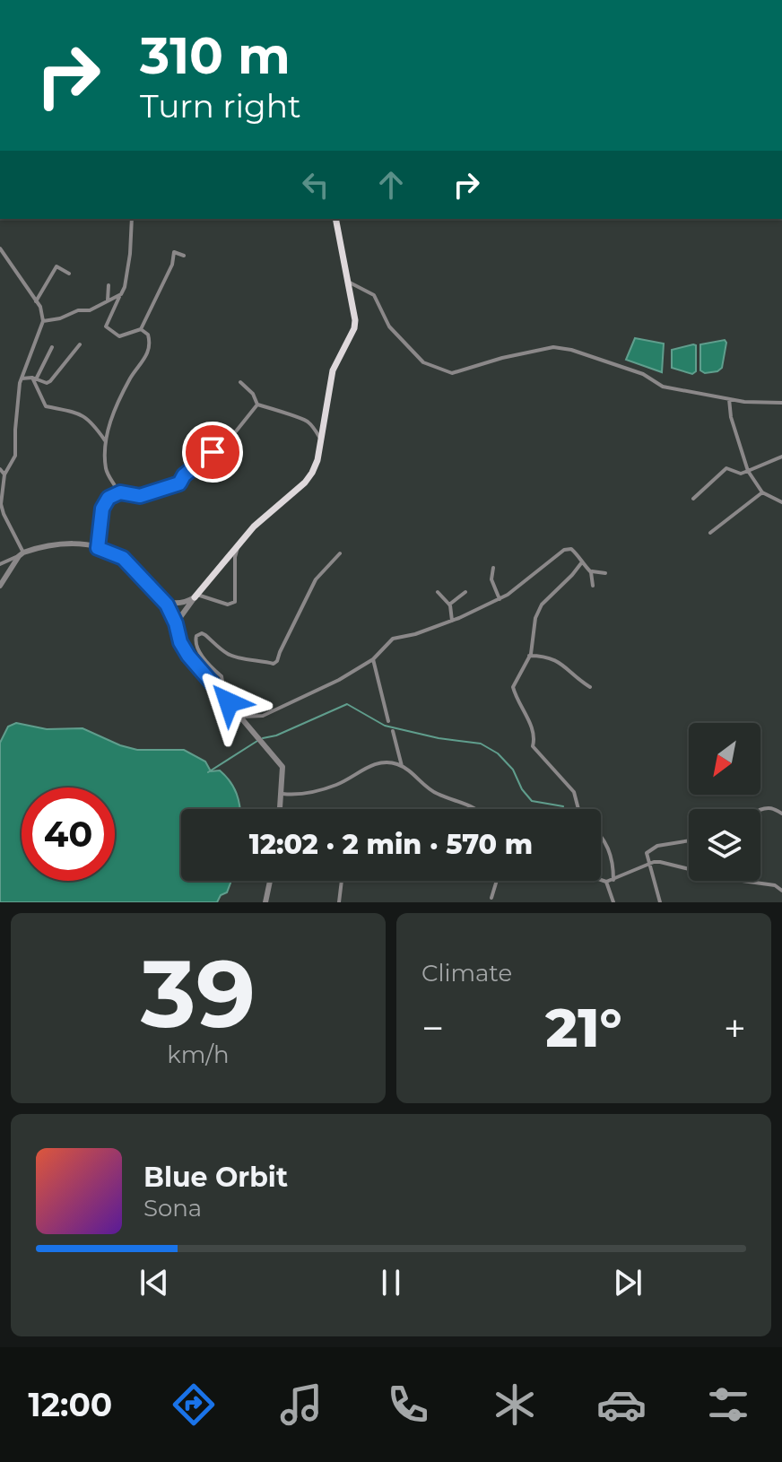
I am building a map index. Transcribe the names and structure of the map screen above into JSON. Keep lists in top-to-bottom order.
{
  "north": "bottom left",
  "page": {
    "turn": ["310 m", "Turn right"],
    "limit": "40",
    "trip": "12:02 · 2 min · 570 m",
    "tile": [
      ["39", "km/h"],
      "Climate"
    ],
    "heat": ["−", "21°", "+"],
    "song": ["Blue Orbit", "Sona"],
    "tabs": "12:00"
  }
}
